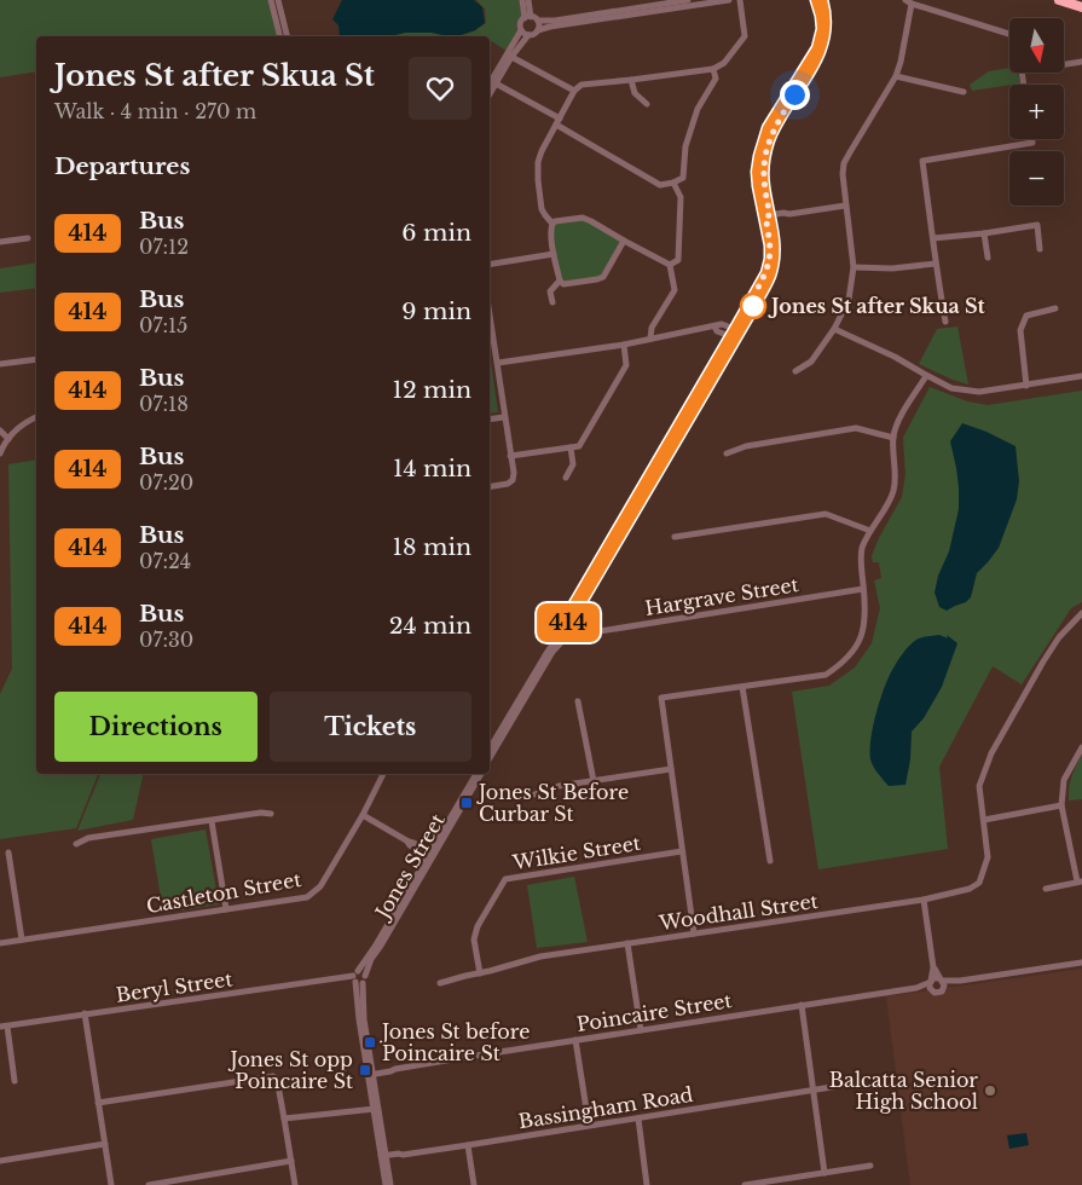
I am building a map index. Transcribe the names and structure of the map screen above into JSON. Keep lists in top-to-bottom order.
{
  "streets": {
    "street": [
      "Hargrave Street",
      "Wilkie Street",
      "Jones Street",
      "Castleton Street",
      "Woodhall Street",
      "Beryl Street",
      "Poincaire Street",
      "Bassingham Road"
    ]
  },
  "crossings": [
    ["Wilkie Street", "Woodhall Street"],
    ["Jones Street", "Beryl Street"]
  ],
  "places": {
    "other": ["Jones St after Skua St", "Balcatta Senior High School"],
    "transit": ["Jones St Before Curbar St", "Jones St before Poincaire St", "Jones St opp Poincaire St"]
  },
  "lines": ["bus line 414"],
  "north": "bottom",
  "page": {
    "on_map": "414",
    "map_buttons": ["+", "−"],
    "heading": [
      ["Jones St after Skua St", "Walk · 4 min · 270 m"],
      "Departures"
    ],
    "list": [
      {
        "mark": "414",
        "name": "Bus",
        "note": "07:12",
        "value": "6 min"
      },
      {
        "mark": "414",
        "name": "Bus",
        "note": "07:15",
        "value": "9 min"
      },
      {
        "mark": "414",
        "name": "Bus",
        "note": "07:18",
        "value": "12 min"
      },
      {
        "mark": "414",
        "name": "Bus",
        "note": "07:20",
        "value": "14 min"
      },
      {
        "mark": "414",
        "name": "Bus",
        "note": "07:24",
        "value": "18 min"
      },
      {
        "mark": "414",
        "name": "Bus",
        "note": "07:30",
        "value": "24 min"
      }
    ],
    "buttons": ["Directions", "Tickets"]
  }
}
